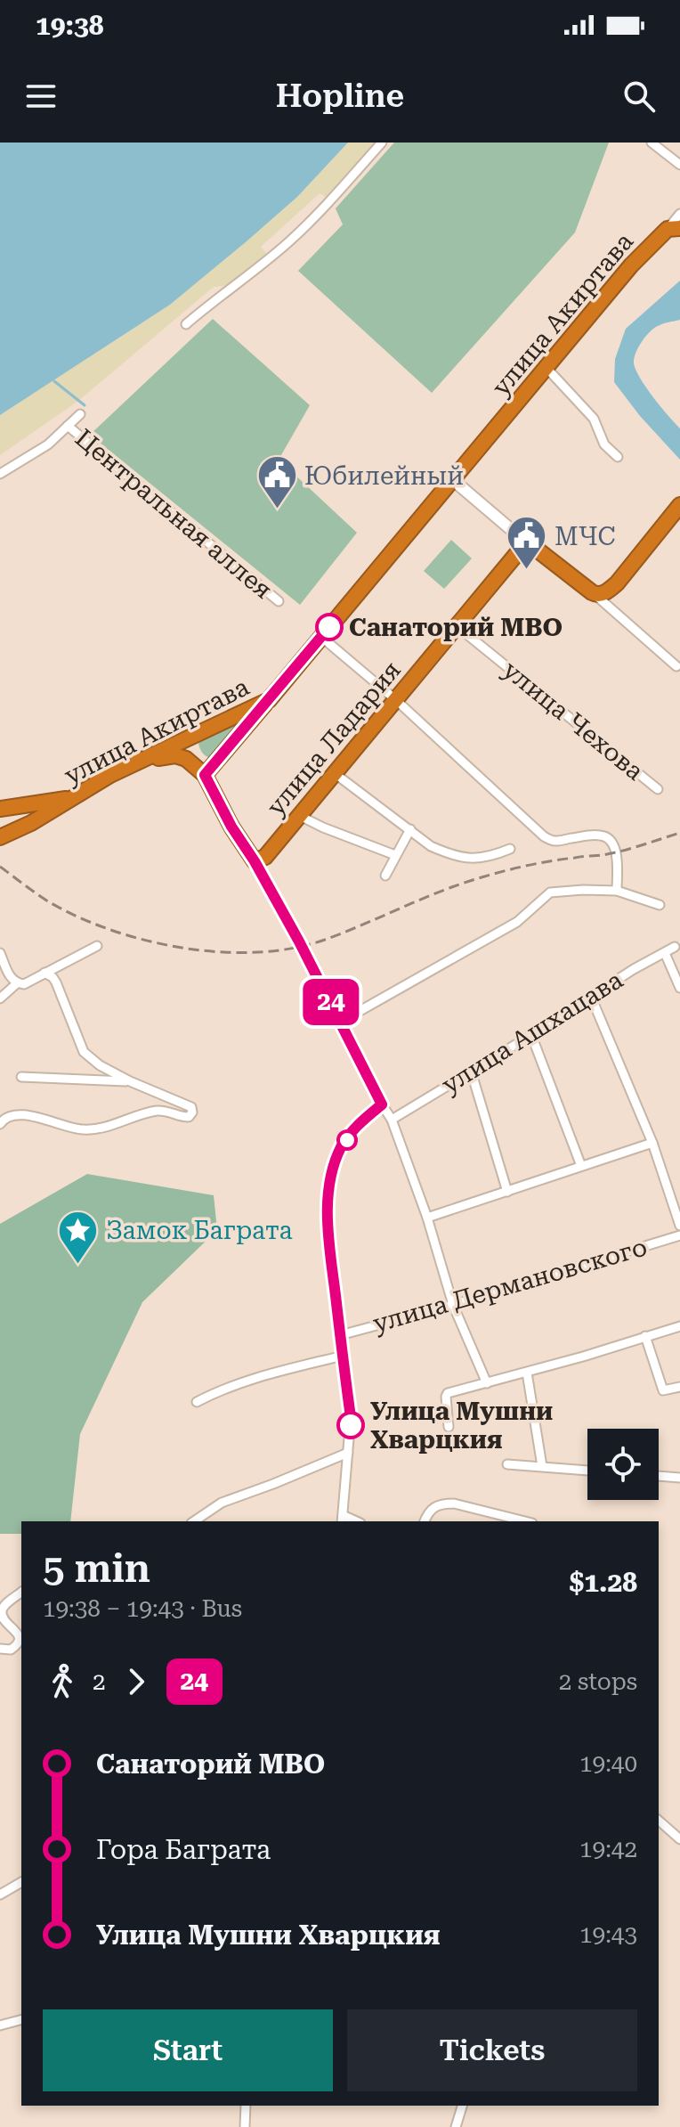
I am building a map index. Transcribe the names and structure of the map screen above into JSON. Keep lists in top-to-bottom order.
{
  "streets": {
    "highway": ["улица Акиртава", "улица Ладария"],
    "street": [
      "Центральная аллея",
      "улица Чехова",
      "улица Ашхацава",
      "улица Дермановского"
    ]
  },
  "crossings": [
    ["улица Чехова", "улица Ладария"]
  ],
  "places": {
    "public building": ["Юбилейный", "МЧС"],
    "other": ["Санаторий МВО", "Улица Мушни Хварцкия"],
    "place": ["Замок Баграта"]
  },
  "lines": ["bus line 24"],
  "page": {
    "status": "19:38",
    "header": "Hopline",
    "on_map": "24",
    "heading": ["5 min", "19:38 – 19:43 · Bus", "$1.28"],
    "legs": ["2", "24", "2 stops"],
    "list": [
      {
        "name": "Санаторий МВО",
        "value": "19:40"
      },
      {
        "name": "Гора Баграта",
        "value": "19:42"
      },
      {
        "name": "Улица Мушни Хварцкия",
        "value": "19:43"
      }
    ],
    "buttons": ["Start", "Tickets"]
  }
}
